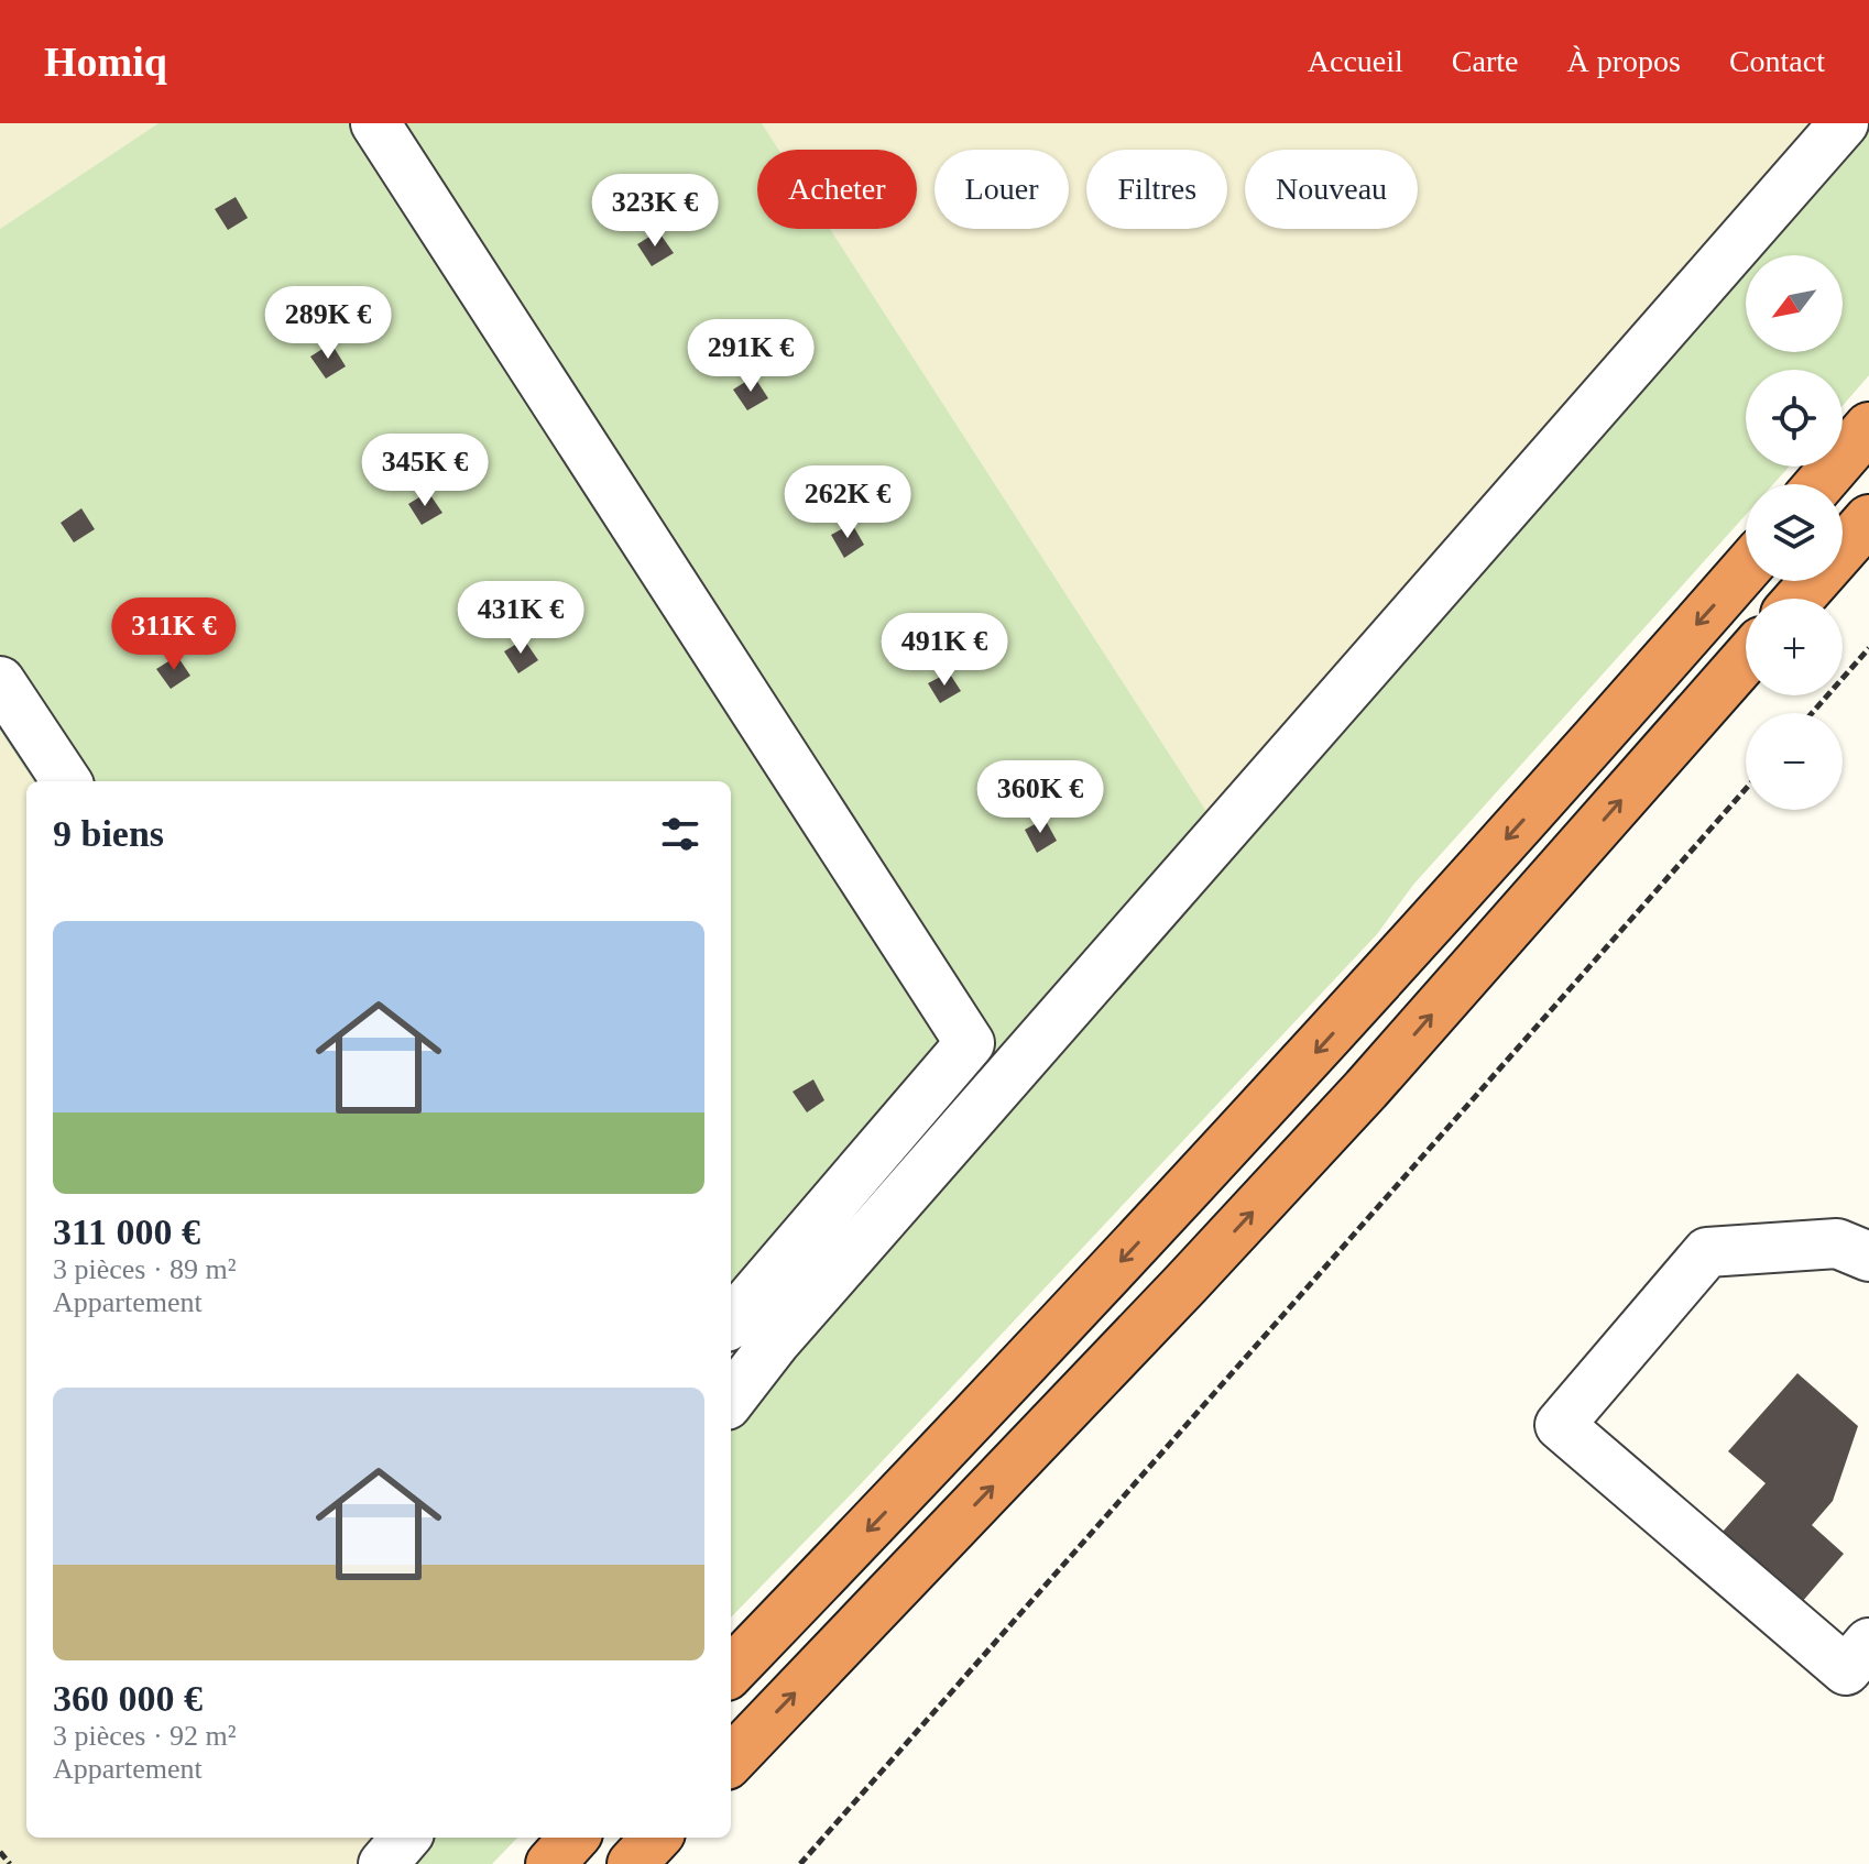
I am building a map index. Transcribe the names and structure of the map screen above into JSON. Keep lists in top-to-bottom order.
{
  "north": "bottom left",
  "page": {
    "header": "Homiq",
    "nav": [
      "Accueil",
      "Carte",
      "À propos",
      "Contact"
    ],
    "chip": [
      "Acheter",
      "Louer",
      "Filtres",
      "Nouveau"
    ],
    "price": [
      "323K €",
      "289K €",
      "291K €",
      "345K €",
      "262K €",
      "431K €",
      "311K €",
      "491K €",
      "360K €"
    ],
    "map_buttons": ["+", "−"],
    "heading": "9 biens",
    "list": [
      {
        "name": "311 000 €",
        "note": "3 pièces · 89 m² · Appartement"
      },
      {
        "name": "360 000 €",
        "note": "3 pièces · 92 m² · Appartement"
      }
    ]
  }
}
